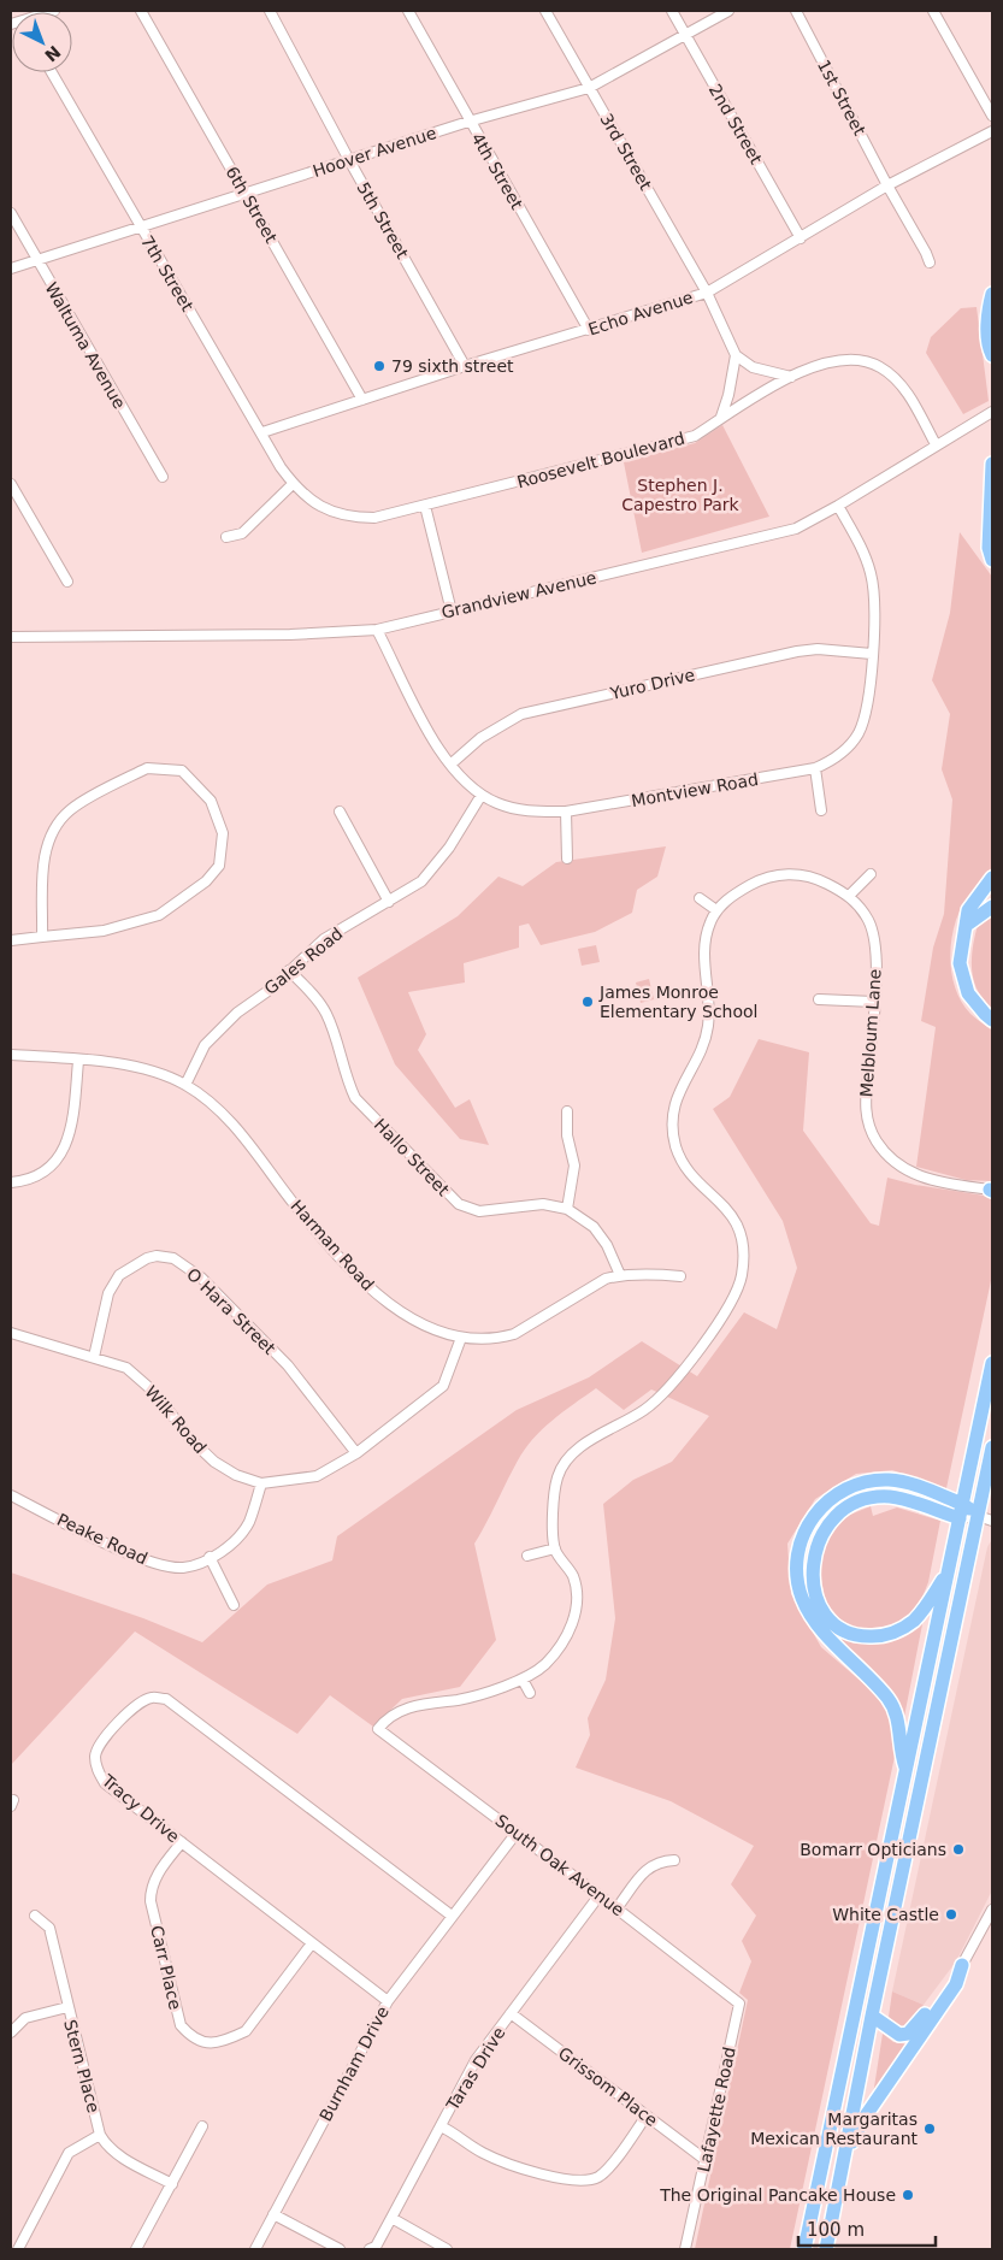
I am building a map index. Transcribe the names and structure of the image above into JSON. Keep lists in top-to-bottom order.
{
  "streets": {
    "street": [
      "1st Street",
      "2nd Street",
      "Hoover Avenue",
      "3rd Street",
      "4th Street",
      "6th Street",
      "5th Street",
      "7th Street",
      "Echo Avenue",
      "Waltuma Avenue",
      "Roosevelt Boulevard",
      "Grandview Avenue",
      "Yuro Drive",
      "Montview Road",
      "Gales Road",
      "Melbloum Lane",
      "Hallo Street",
      "Harman Road",
      "O Hara Street",
      "Wilk Road",
      "Peake Road",
      "Tracy Drive",
      "South Oak Avenue",
      "Carr Place",
      "Burnham Drive",
      "Stern Place",
      "Taras Drive",
      "Grissom Place",
      "Lafayette Road"
    ]
  },
  "crossings": [
    ["1st Street", "Echo Avenue"],
    ["2nd Street", "Hoover Avenue"],
    ["2nd Street", "Echo Avenue"],
    ["Hoover Avenue", "3rd Street"],
    ["Hoover Avenue", "4th Street"],
    ["Hoover Avenue", "6th Street"],
    ["Hoover Avenue", "5th Street"],
    ["Hoover Avenue", "7th Street"],
    ["Hoover Avenue", "Waltuma Avenue"],
    ["3rd Street", "Echo Avenue"],
    ["4th Street", "Echo Avenue"],
    ["6th Street", "Echo Avenue"],
    ["5th Street", "Echo Avenue"],
    ["7th Street", "Echo Avenue"],
    ["7th Street", "Roosevelt Boulevard"],
    ["Roosevelt Boulevard", "Grandview Avenue"],
    ["Grandview Avenue", "Montview Road"],
    ["Yuro Drive", "Montview Road"],
    ["Montview Road", "Gales Road"],
    ["Gales Road", "Hallo Street"],
    ["Gales Road", "Harman Road"],
    ["Melbloum Lane", "South Oak Avenue"],
    ["Hallo Street", "Harman Road"],
    ["Harman Road", "Wilk Road"],
    ["O Hara Street", "Wilk Road"],
    ["Wilk Road", "Peake Road"],
    ["Tracy Drive", "Carr Place"],
    ["Tracy Drive", "Burnham Drive"],
    ["South Oak Avenue", "Burnham Drive"],
    ["South Oak Avenue", "Taras Drive"],
    ["South Oak Avenue", "Lafayette Road"],
    ["Taras Drive", "Grissom Place"],
    ["Grissom Place", "Lafayette Road"]
  ],
  "parks": ["Stephen J. Capestro Park"],
  "places": [
    "79 sixth street",
    "James Monroe Elementary School",
    "Bomarr Opticians",
    "White Castle",
    "Margaritas Mexican Restaurant",
    "The Original Pancake House"
  ],
  "scale_bar": "100 m",
  "north": "bottom right"
}
